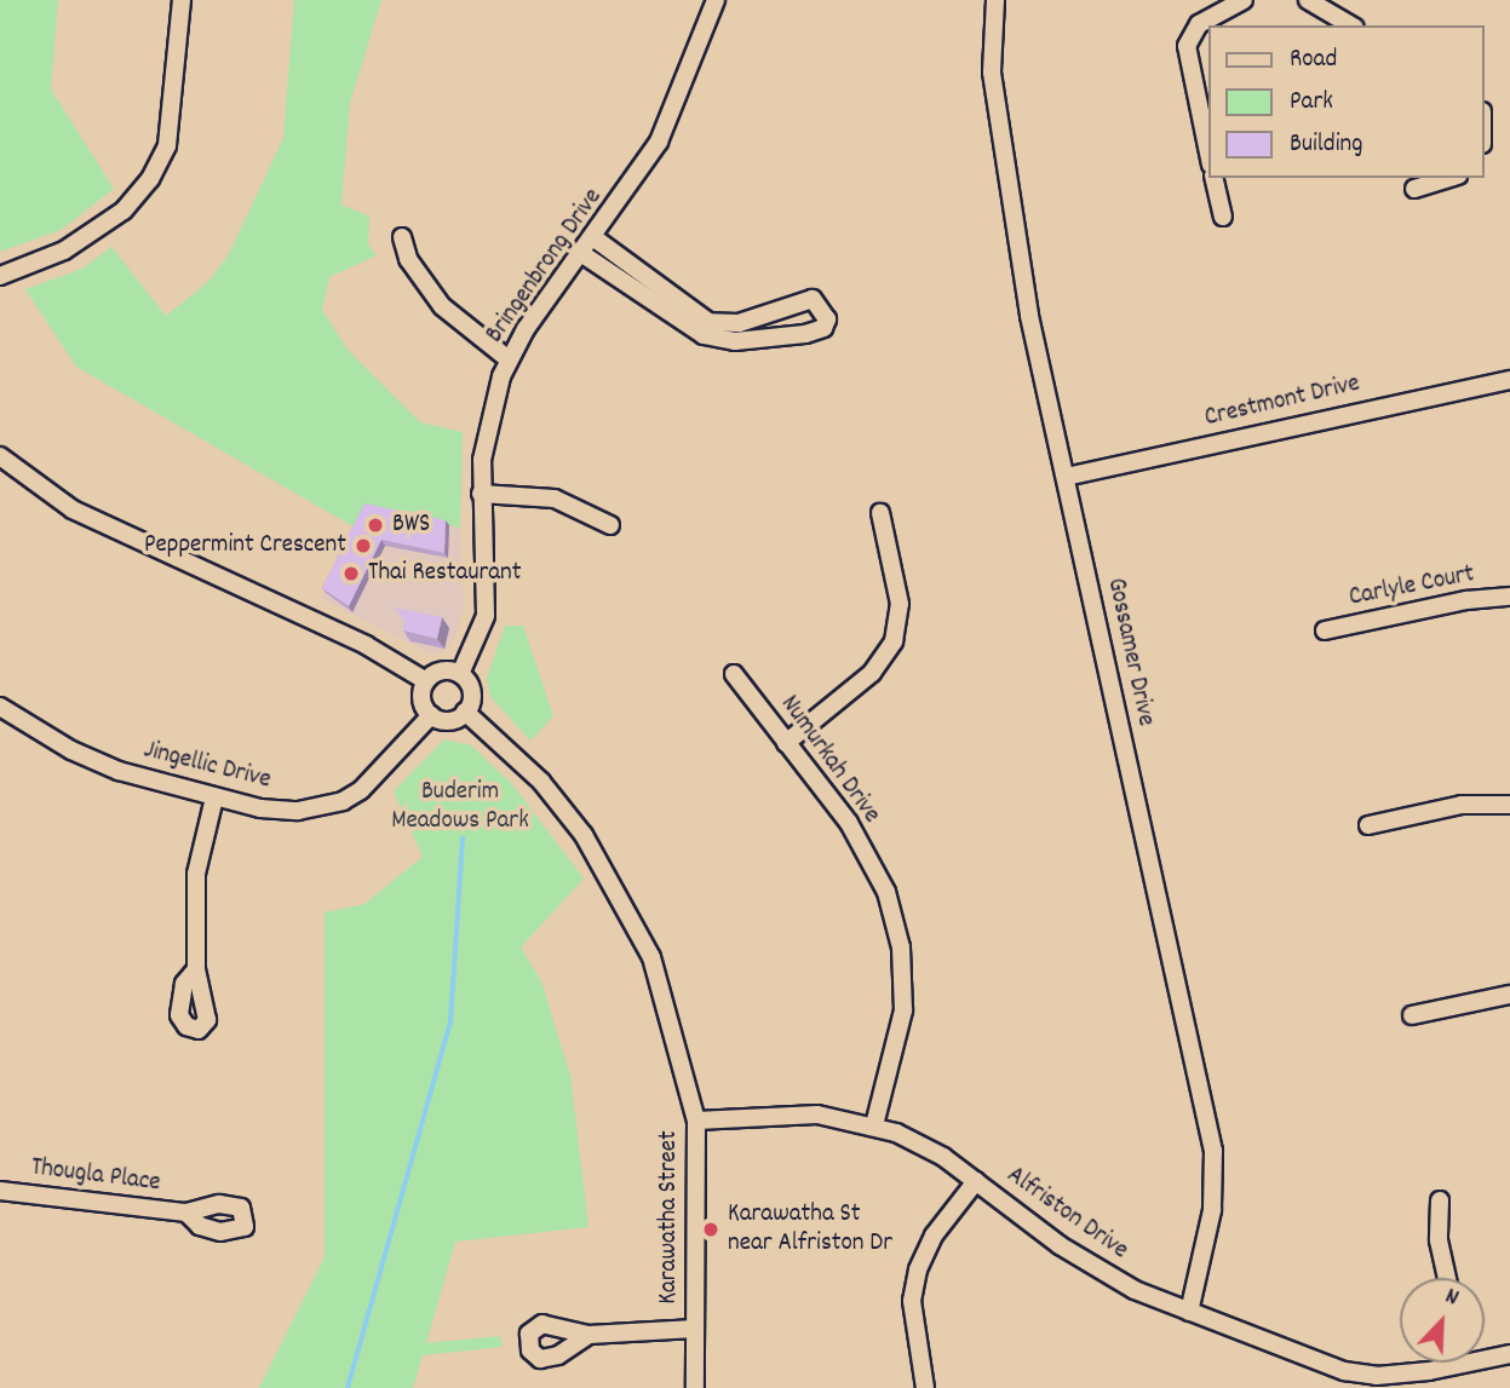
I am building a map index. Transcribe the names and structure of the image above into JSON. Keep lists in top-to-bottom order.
{
  "streets": {
    "street": [
      "Bringenbrong Drive",
      "Crestmont Drive",
      "Carlyle Court",
      "Gossamer Drive",
      "Numurkah Drive",
      "Jingellic Drive",
      "Thougla Place",
      "Alfriston Drive",
      "Karawatha Street"
    ]
  },
  "crossings": [
    ["Bringenbrong Drive", "Jingellic Drive"],
    ["Bringenbrong Drive", "Karawatha Street"],
    ["Crestmont Drive", "Gossamer Drive"],
    ["Gossamer Drive", "Alfriston Drive"],
    ["Numurkah Drive", "Alfriston Drive"],
    ["Jingellic Drive", "Karawatha Street"],
    ["Alfriston Drive", "Karawatha Street"]
  ],
  "parks": ["Buderim Meadows Park"],
  "places": [
    "BWS",
    "Peppermint Crescent",
    "Thai Restaurant",
    "Karawatha St near Alfriston Dr"
  ],
  "legend": ["Road", "Park", "Building"],
  "north": "top right"
}
